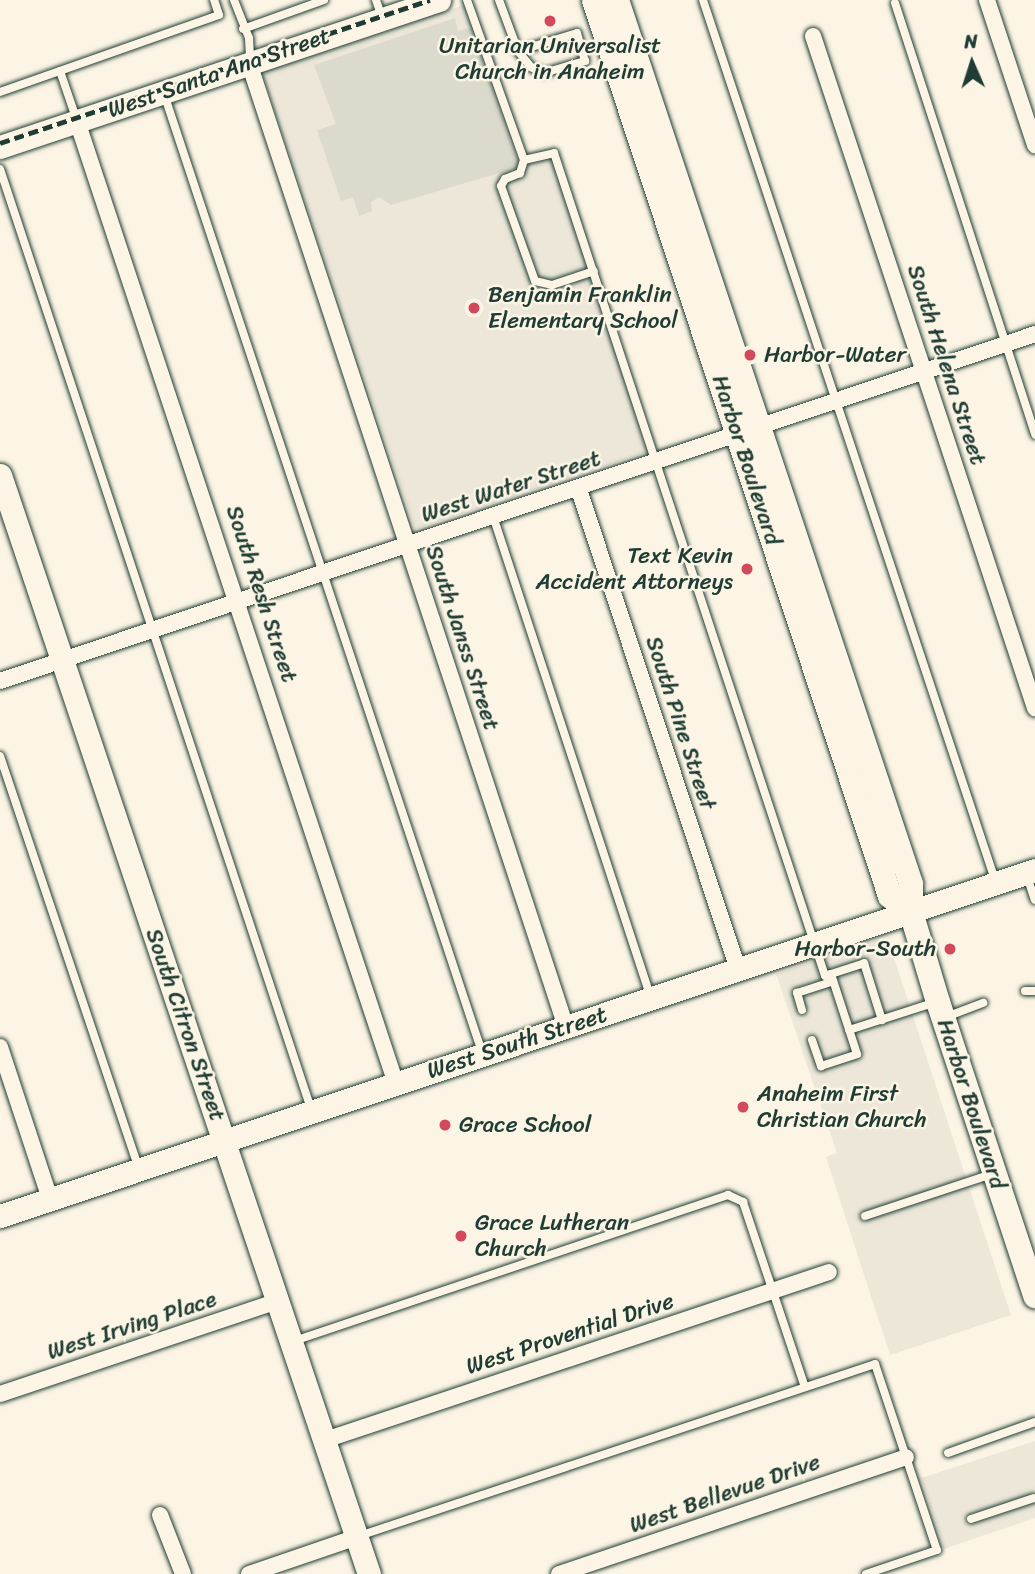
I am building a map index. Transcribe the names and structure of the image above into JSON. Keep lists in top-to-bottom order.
{
  "streets": {
    "main road": ["Harbor Boulevard"],
    "street": [
      "West Santa Ana Street",
      "South Helena Street",
      "West Water Street",
      "South Resh Street",
      "South Janss Street",
      "South Pine Street",
      "South Citron Street",
      "West South Street",
      "West Irving Place",
      "West Provential Drive",
      "West Bellevue Drive"
    ]
  },
  "crossings": [
    ["West Santa Ana Street", "South Resh Street"],
    ["West Santa Ana Street", "South Janss Street"],
    ["South Helena Street", "West Water Street"],
    ["Harbor Boulevard", "West Water Street"],
    ["Harbor Boulevard", "West South Street"],
    ["West Water Street", "South Resh Street"],
    ["West Water Street", "South Janss Street"],
    ["West Water Street", "South Pine Street"],
    ["West Water Street", "South Citron Street"],
    ["South Resh Street", "West South Street"],
    ["South Janss Street", "West South Street"],
    ["South Pine Street", "West South Street"],
    ["South Citron Street", "West South Street"],
    ["South Citron Street", "West Irving Place"],
    ["South Citron Street", "West Provential Drive"]
  ],
  "places": [
    "Unitarian Universalist Church in Anaheim",
    "Benjamin Franklin Elementary School",
    "Harbor-Water",
    "Text Kevin Accident Attorneys",
    "Harbor-South",
    "Anaheim First Christian Church",
    "Grace School",
    "Grace Lutheran Church"
  ],
  "north": "top"
}
